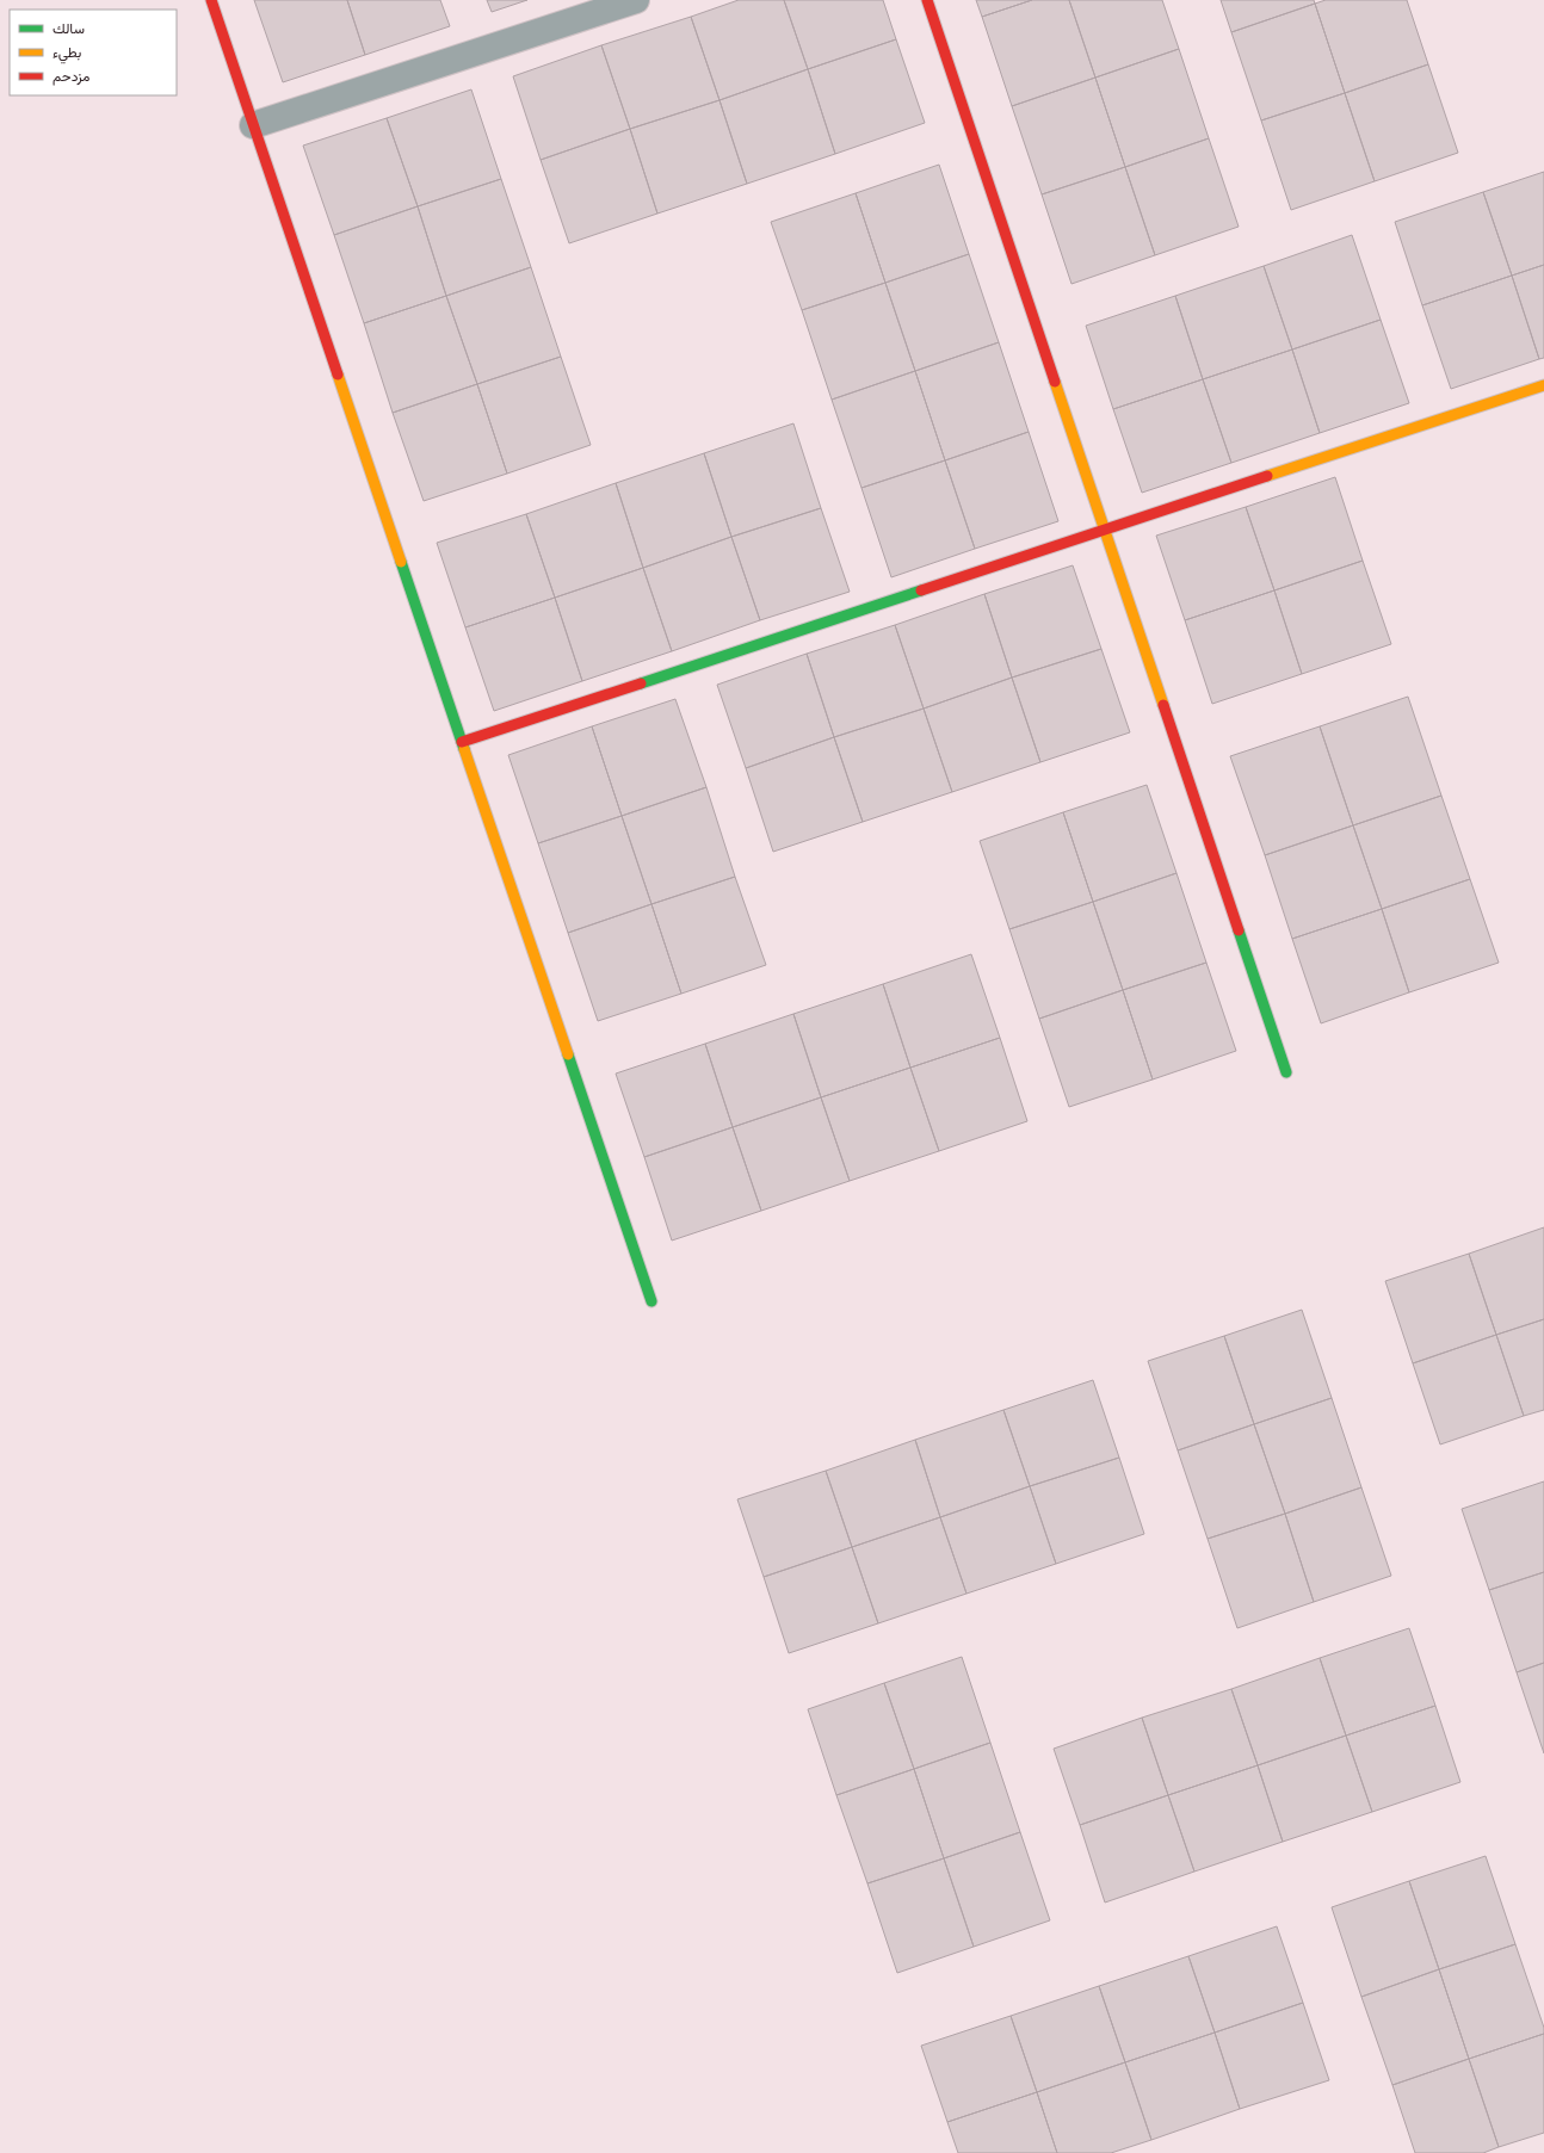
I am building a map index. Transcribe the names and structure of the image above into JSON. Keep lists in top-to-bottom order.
{
  "legend": ["سالك", "بطيء", "مزدحم"]
}
